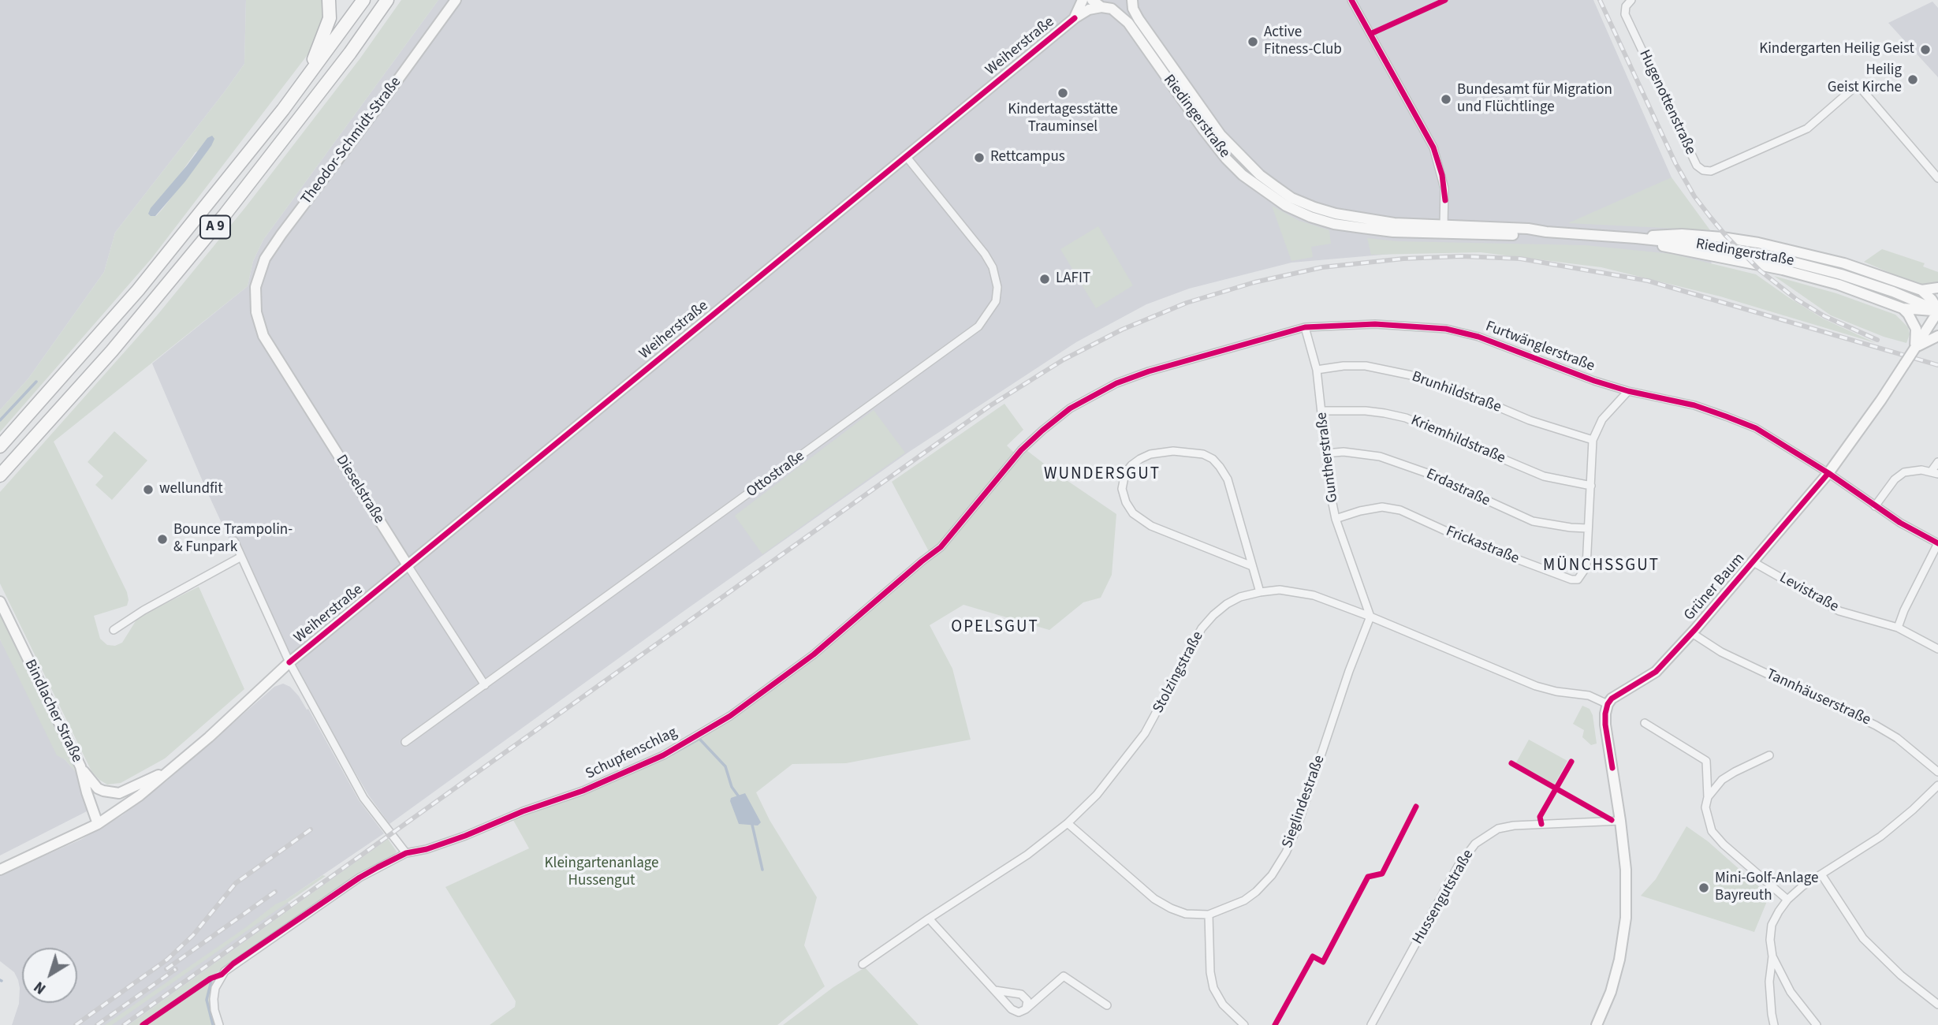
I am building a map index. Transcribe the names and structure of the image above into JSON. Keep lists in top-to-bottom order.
{
  "streets": {
    "highway": ["A 9"],
    "street": [
      "Weiherstraße",
      "Hugenottenstraße",
      "Riedingerstraße",
      "Theodor-Schmidt-Straße",
      "Furtwänglerstraße",
      "Brunhildstraße",
      "Kriemhildstraße",
      "Guntherstraße",
      "Ottostraße",
      "Erdastraße",
      "Dieselstraße",
      "Frickastraße",
      "Grüner Baum",
      "Levistraße",
      "Stolzingstraße",
      "Tannhäuserstraße",
      "Bindlacher Straße",
      "Schupfenschlag",
      "Sieglindestraße",
      "Hussengutstraße"
    ]
  },
  "crossings": [
    ["Weiherstraße", "Ottostraße"],
    ["Weiherstraße", "Dieselstraße"],
    ["Weiherstraße", "Bindlacher Straße"],
    ["Weiherstraße", "Schupfenschlag"],
    ["Riedingerstraße", "Grüner Baum"],
    ["Theodor-Schmidt-Straße", "Dieselstraße"],
    ["Furtwänglerstraße", "Guntherstraße"],
    ["Furtwänglerstraße", "Grüner Baum"],
    ["Furtwänglerstraße", "Schupfenschlag"],
    ["Brunhildstraße", "Guntherstraße"],
    ["Kriemhildstraße", "Guntherstraße"],
    ["Guntherstraße", "Erdastraße"],
    ["Guntherstraße", "Frickastraße"],
    ["Guntherstraße", "Stolzingstraße"],
    ["Guntherstraße", "Sieglindestraße"],
    ["Ottostraße", "Dieselstraße"],
    ["Erdastraße", "Frickastraße"],
    ["Grüner Baum", "Levistraße"],
    ["Grüner Baum", "Stolzingstraße"],
    ["Grüner Baum", "Tannhäuserstraße"],
    ["Stolzingstraße", "Sieglindestraße"]
  ],
  "districts": ["WUNDERSGUT", "MÜNCHSSGUT", "OPELSGUT"],
  "parks": ["Kleingartenanlage Hussengut"],
  "places": [
    "Active Fitness-Club",
    "Kindergarten Heilig Geist",
    "Heilig Geist Kirche",
    "Kindertagesstätte Trauminsel",
    "Bundesamt für Migration und Flüchtlinge",
    "Rettcampus",
    "LAFIT",
    "wellundfit",
    "Bounce Trampolin- & Funpark",
    "Mini-Golf-Anlage Bayreuth"
  ],
  "north": "bottom left"
}
